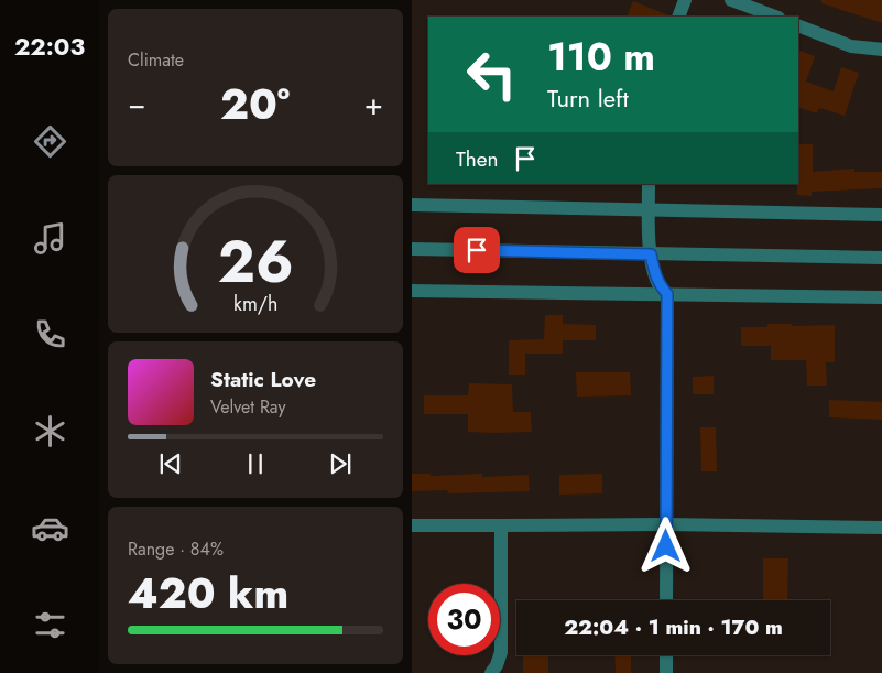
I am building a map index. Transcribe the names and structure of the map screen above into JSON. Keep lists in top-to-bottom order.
{
  "page": {
    "tabs": "22:03",
    "tile": [
      "Climate",
      ["Range · 84%", "420 km"]
    ],
    "turn": ["110 m", "Turn left"],
    "heat": ["−", "20°", "+"],
    "then": "Then",
    "song": ["Static Love", "Velvet Ray"],
    "limit": "30",
    "trip": "22:04 · 1 min · 170 m",
    "gauge": ["26", "km/h"]
  }
}
